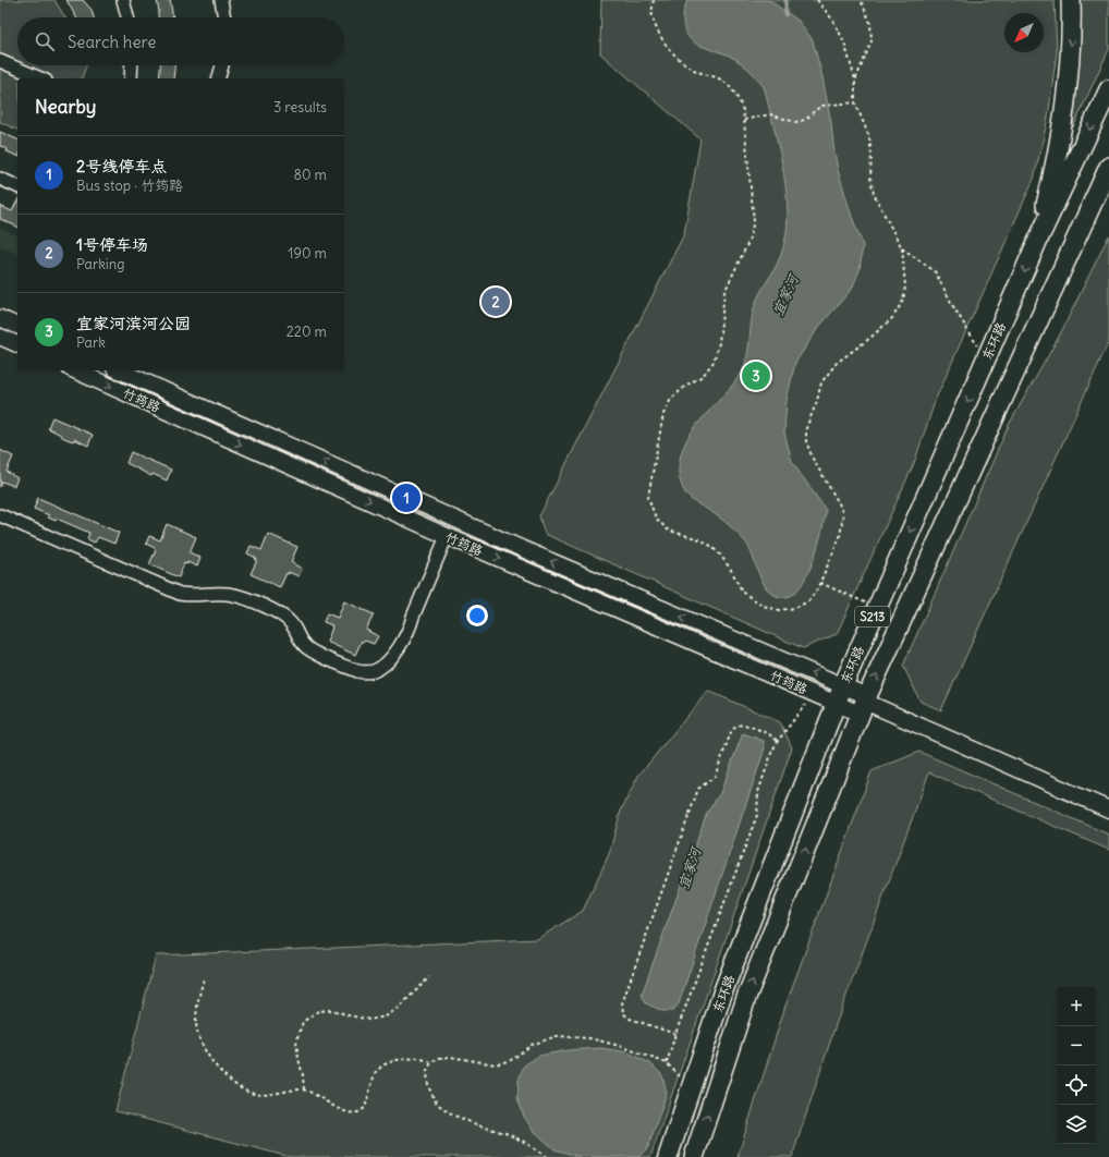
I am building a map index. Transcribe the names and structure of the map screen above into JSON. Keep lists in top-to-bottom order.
{
  "streets": {
    "highway": ["东环路", "S213"],
    "main road": ["竹筠路"]
  },
  "crossings": [
    ["东环路", "竹筠路"]
  ],
  "water": ["宜家河"],
  "north": "bottom left",
  "page": {
    "search": "Search here",
    "heading": ["Nearby", "3 results"],
    "list": [
      {
        "mark": "1",
        "name": "2号线停车点",
        "note": "Bus stop · 竹筠路",
        "value": "80 m"
      },
      {
        "mark": "2",
        "name": "1号停车场",
        "note": "Parking",
        "value": "190 m"
      },
      {
        "mark": "3",
        "name": "宜家河滨河公园",
        "note": "Park",
        "value": "220 m"
      }
    ],
    "pins": ["2", "3", "1"],
    "map_buttons": ["+", "−"]
  }
}
